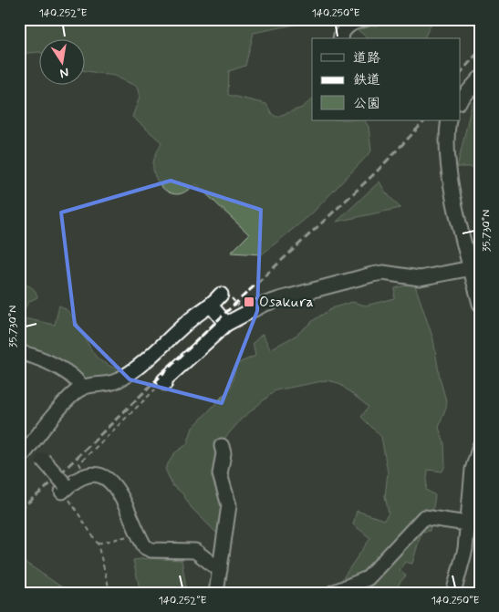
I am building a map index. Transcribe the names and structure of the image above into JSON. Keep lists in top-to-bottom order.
{
  "places": {
    "transit": ["Osakura"]
  },
  "legend": ["道路", "鉄道", "公園"],
  "north": "bottom",
  "coordinates": ["140.252°E", "140.250°E", "35.730°N"]
}
